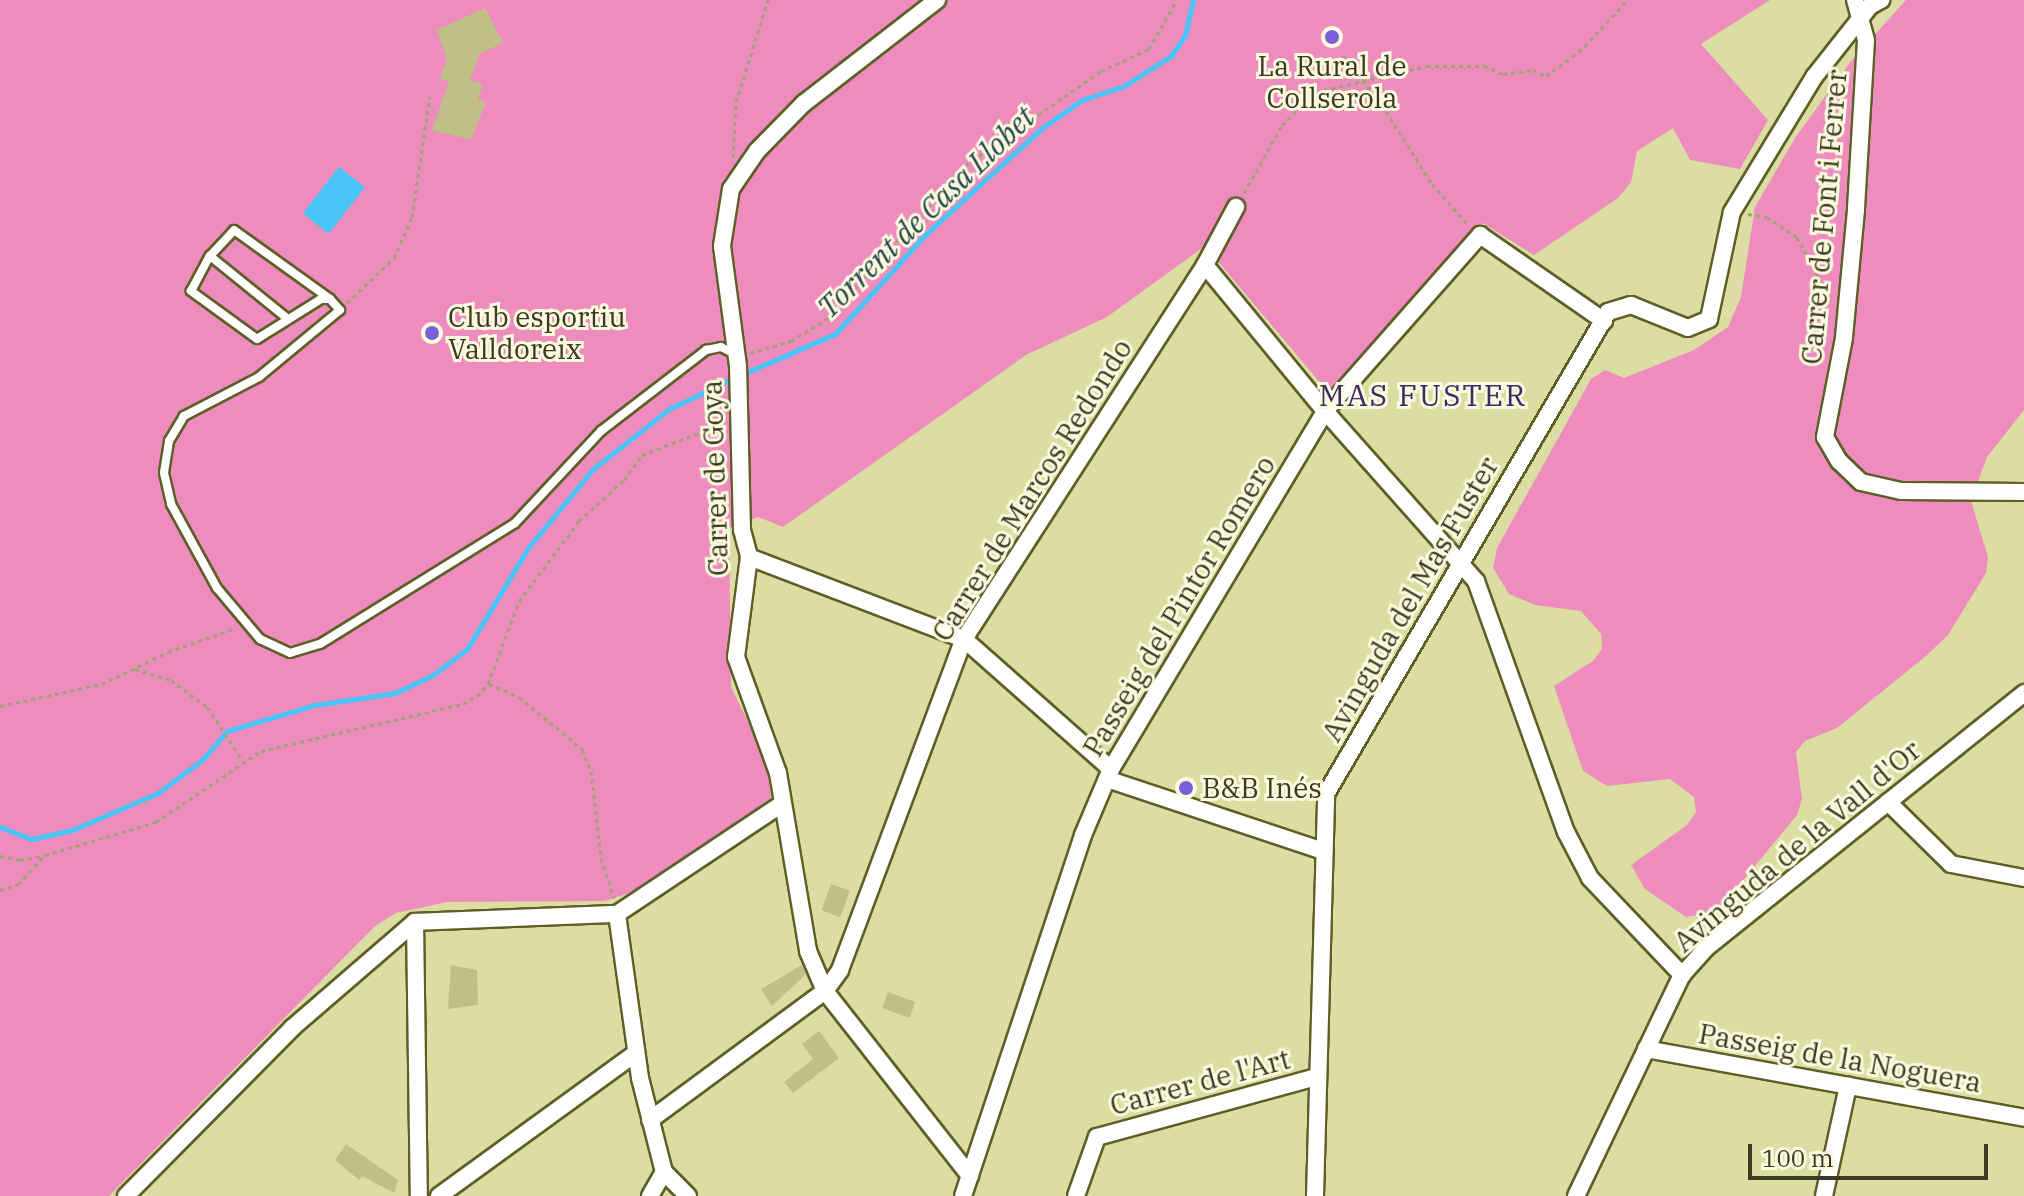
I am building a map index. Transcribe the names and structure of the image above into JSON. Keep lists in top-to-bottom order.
{
  "streets": {
    "street": [
      "Carrer de Font i Ferrer",
      "Carrer de Goya",
      "Carrer de Marcos Redondo",
      "Avinguda del Mas Fuster",
      "Passeig del Pintor Romero",
      "Avinguda de la Vall d'Or",
      "Passeig de la Noguera",
      "Carrer de l'Art"
    ]
  },
  "crossings": [
    ["Carrer de Goya", "Carrer de Marcos Redondo"],
    ["Carrer de Goya", "Passeig del Pintor Romero"],
    ["Avinguda del Mas Fuster", "Carrer de l'Art"],
    ["Avinguda de la Vall d'Or", "Passeig de la Noguera"]
  ],
  "districts": ["MAS FUSTER"],
  "water": ["Torrent de Casa Llobet"],
  "places": ["La Rural de Collserola", "Club esportiu Valldoreix", "B&B Inés"],
  "scale_bar": "100 m"
}
